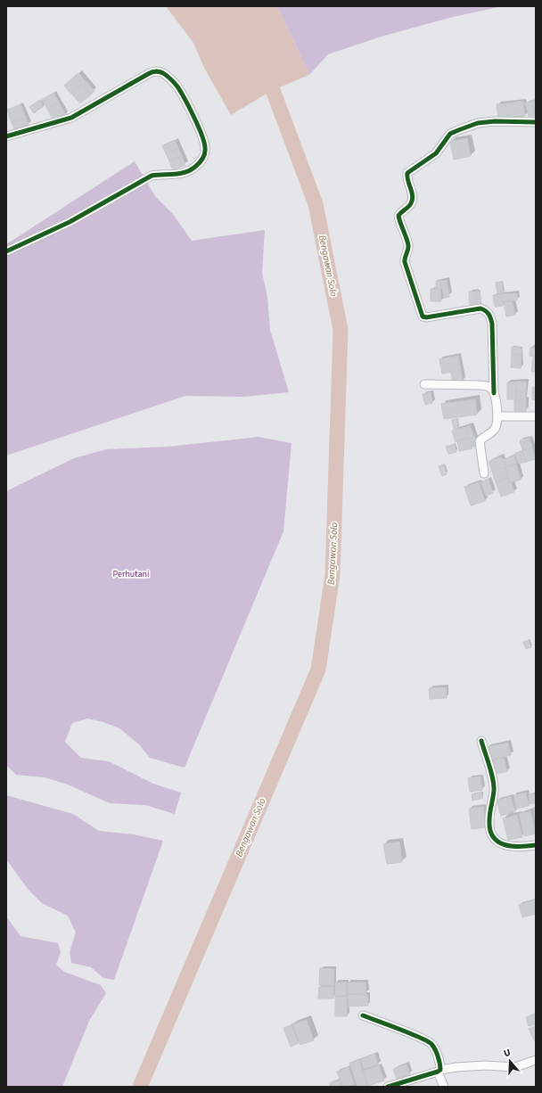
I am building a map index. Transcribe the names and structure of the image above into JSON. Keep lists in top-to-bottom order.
{
  "water": ["Bengawan Solo"],
  "parks": ["Perhutani"],
  "north": "top"
}
